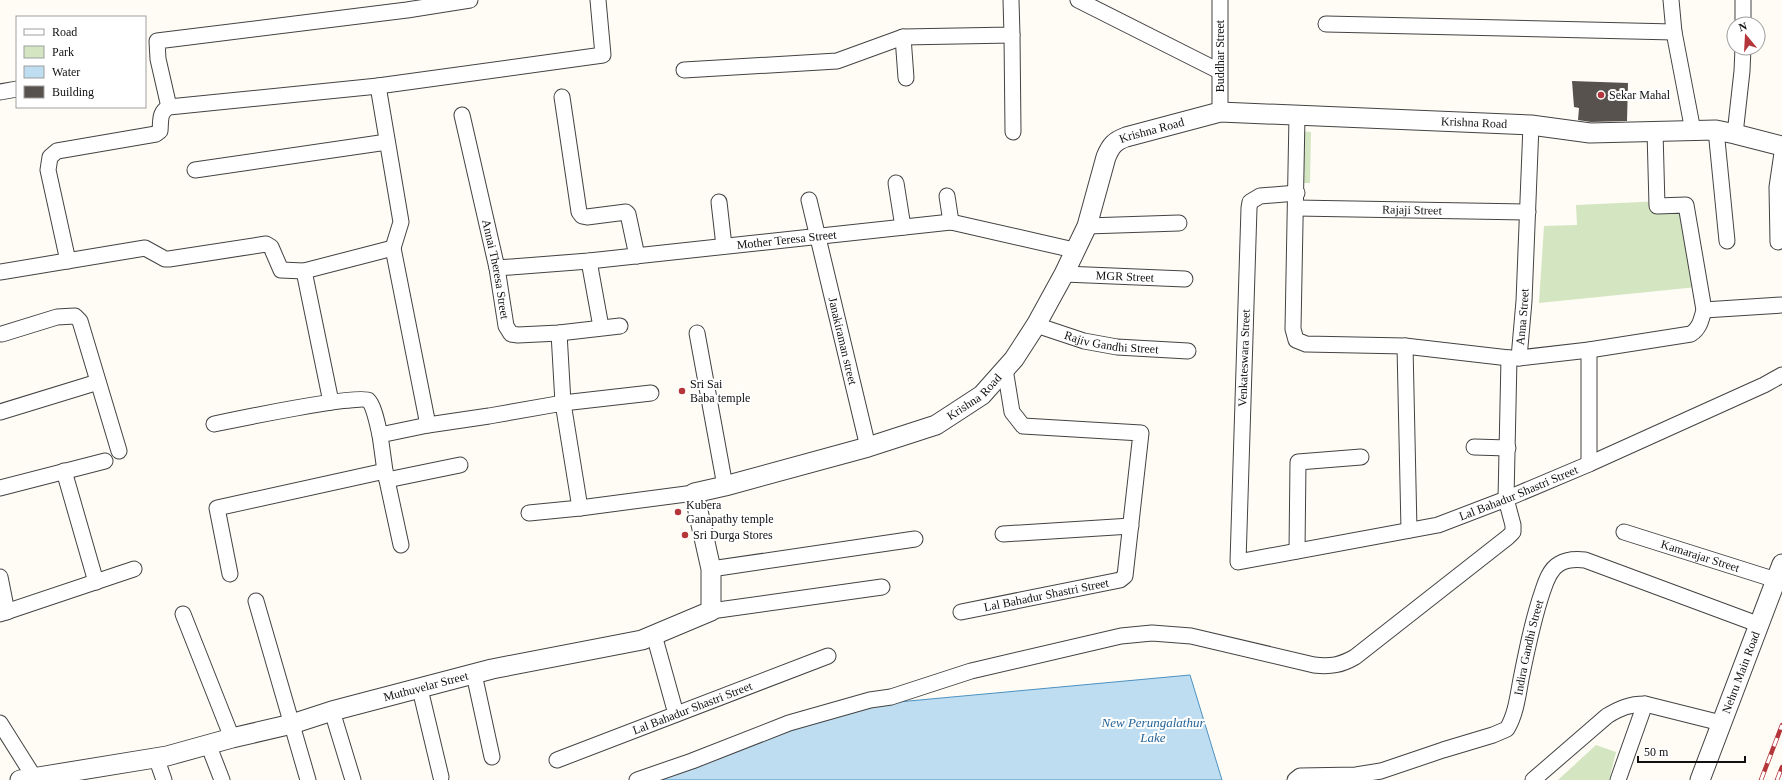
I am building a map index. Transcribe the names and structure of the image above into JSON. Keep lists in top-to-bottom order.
{
  "streets": {
    "street": [
      "Buddhar Street",
      "Krishna Road",
      "Rajaji Street",
      "Mother Teresa Street",
      "Annai Theresa Street",
      "MGR Street",
      "Anna Street",
      "Janakiraman street",
      "Rajiv Gandhi Street",
      "Venkateswara Street",
      "Lal Bahadur Shastri Street",
      "Kamarajar Street",
      "Indira Gandhi Street",
      "Nehru Main Road",
      "Muthuvelar Street"
    ]
  },
  "crossings": [
    ["Buddhar Street", "Krishna Road"],
    ["Krishna Road", "Mother Teresa Street"],
    ["Krishna Road", "MGR Street"],
    ["Krishna Road", "Anna Street"],
    ["Krishna Road", "Janakiraman street"],
    ["Krishna Road", "Rajiv Gandhi Street"],
    ["Rajaji Street", "Anna Street"],
    ["Mother Teresa Street", "Annai Theresa Street"],
    ["Mother Teresa Street", "Janakiraman street"],
    ["Anna Street", "Lal Bahadur Shastri Street"],
    ["Venkateswara Street", "Lal Bahadur Shastri Street"],
    ["Kamarajar Street", "Nehru Main Road"],
    ["Indira Gandhi Street", "Nehru Main Road"]
  ],
  "water": ["New Perungalathur Lake"],
  "places": [
    "Sekar Mahal",
    "Sri Sai Baba temple",
    "Kubera Ganapathy temple",
    "Sri Durga Stores"
  ],
  "legend": [
    "Road",
    "Park",
    "Water",
    "Building"
  ],
  "scale_bar": "50 m",
  "north": "top"
}
